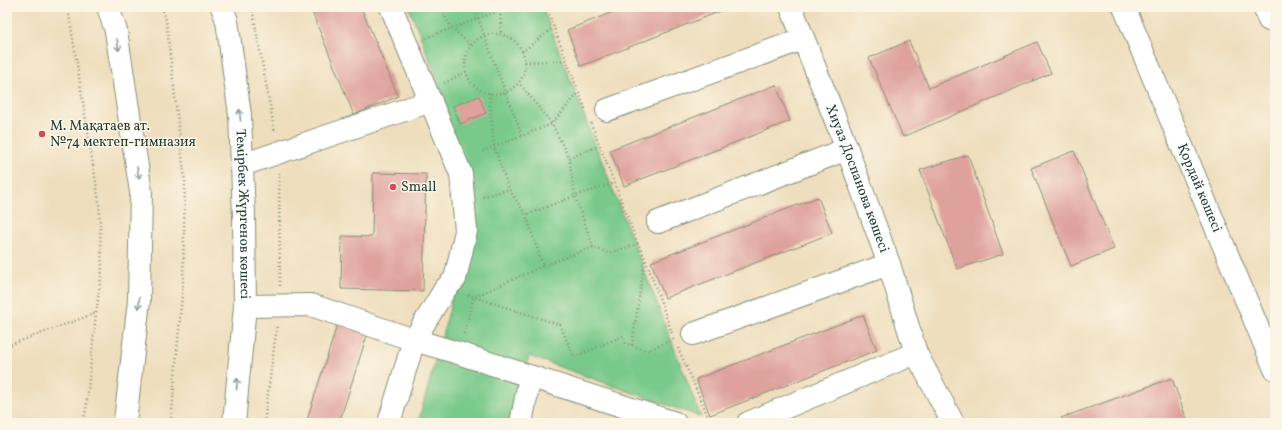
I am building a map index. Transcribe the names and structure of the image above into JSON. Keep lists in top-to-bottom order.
{
  "streets": {
    "street": ["Хиуаз Доспанова көшесі", "Қордай көшесі", "Темірбек Жүргенов көшесі"]
  },
  "places": ["М. Мақатаев ат. №74 мектеп-гимназия", "Small"]
}
